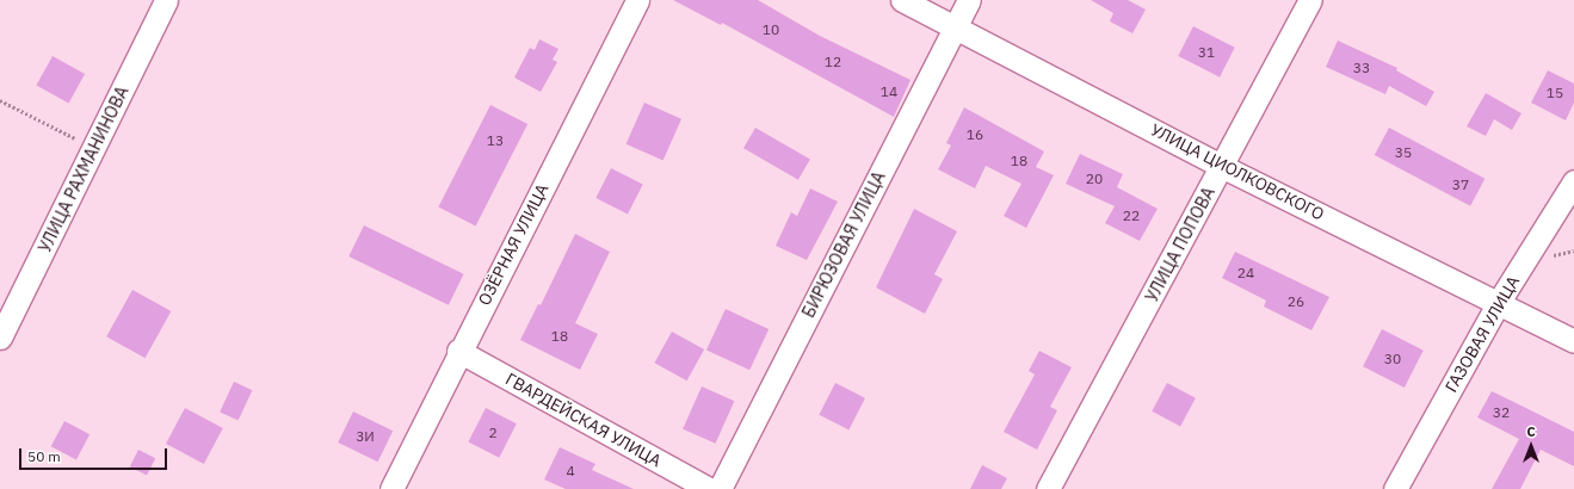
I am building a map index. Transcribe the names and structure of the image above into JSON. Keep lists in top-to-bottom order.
{
  "streets": {
    "street": [
      "УЛИЦА РАХМАНИНОВА",
      "УЛИЦА ЦИОЛКОВСКОГО",
      "ОЗЁРНАЯ УЛИЦА",
      "БИРЮЗОВАЯ УЛИЦА",
      "УЛИЦА ПОПОВА",
      "ГАЗОВАЯ УЛИЦА",
      "ГВАРДЕЙСКАЯ УЛИЦА"
    ]
  },
  "crossings": [
    ["УЛИЦА ЦИОЛКОВСКОГО", "БИРЮЗОВАЯ УЛИЦА"],
    ["УЛИЦА ЦИОЛКОВСКОГО", "УЛИЦА ПОПОВА"],
    ["УЛИЦА ЦИОЛКОВСКОГО", "ГАЗОВАЯ УЛИЦА"],
    ["ОЗЁРНАЯ УЛИЦА", "ГВАРДЕЙСКАЯ УЛИЦА"]
  ],
  "house_numbers": [
    "10",
    "31",
    "12",
    "33",
    "14",
    "15",
    "16",
    "13",
    "35",
    "18",
    "20",
    "37",
    "22",
    "24",
    "26",
    "18",
    "30",
    "32",
    "2",
    "3И",
    "4"
  ],
  "scale_bar": "50 m",
  "north": "top"
}
